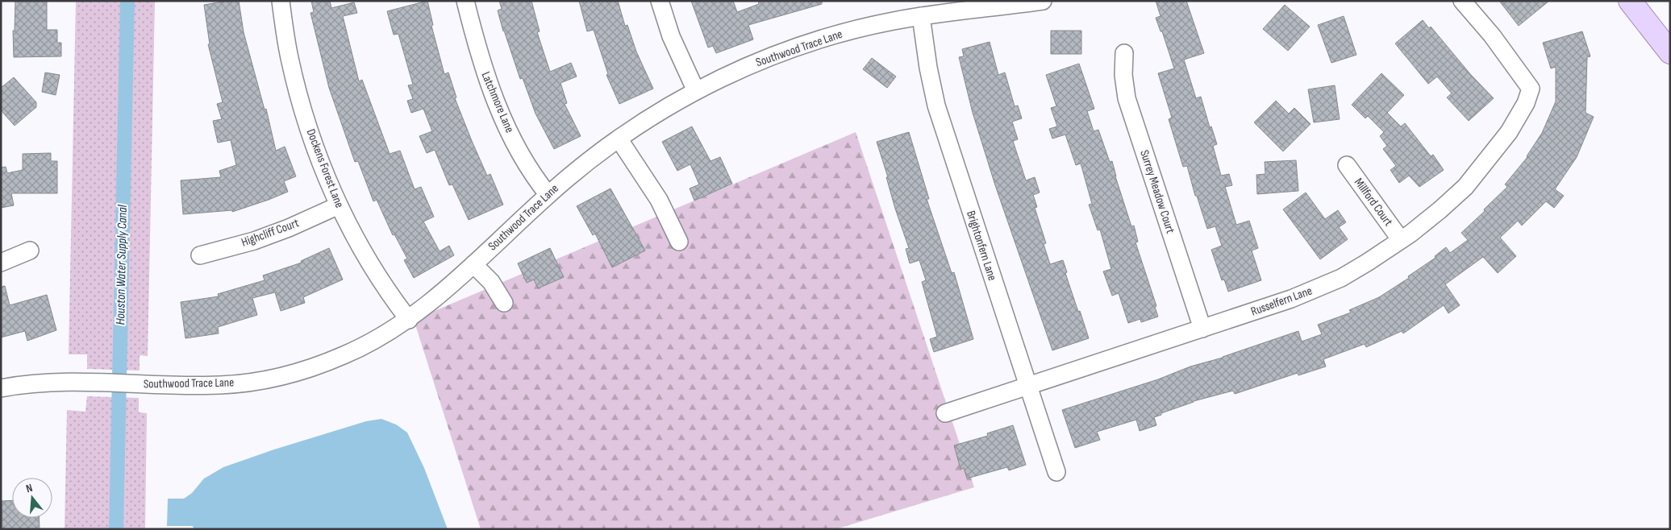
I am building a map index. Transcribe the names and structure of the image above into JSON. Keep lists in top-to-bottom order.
{
  "streets": {
    "street": [
      "Southwood Trace Lane",
      "Latchmore Lane",
      "Dockens Forest Lane",
      "Surrey Meadow Court",
      "Millford Court",
      "Highcliff Court",
      "Brightonfern Lane",
      "Russelfern Lane"
    ]
  },
  "crossings": [
    ["Southwood Trace Lane", "Latchmore Lane"],
    ["Southwood Trace Lane", "Dockens Forest Lane"],
    ["Southwood Trace Lane", "Brightonfern Lane"],
    ["Dockens Forest Lane", "Highcliff Court"],
    ["Surrey Meadow Court", "Russelfern Lane"],
    ["Millford Court", "Russelfern Lane"],
    ["Brightonfern Lane", "Russelfern Lane"]
  ],
  "water": ["Houston Water Supply Canal"],
  "north": "top"
}
